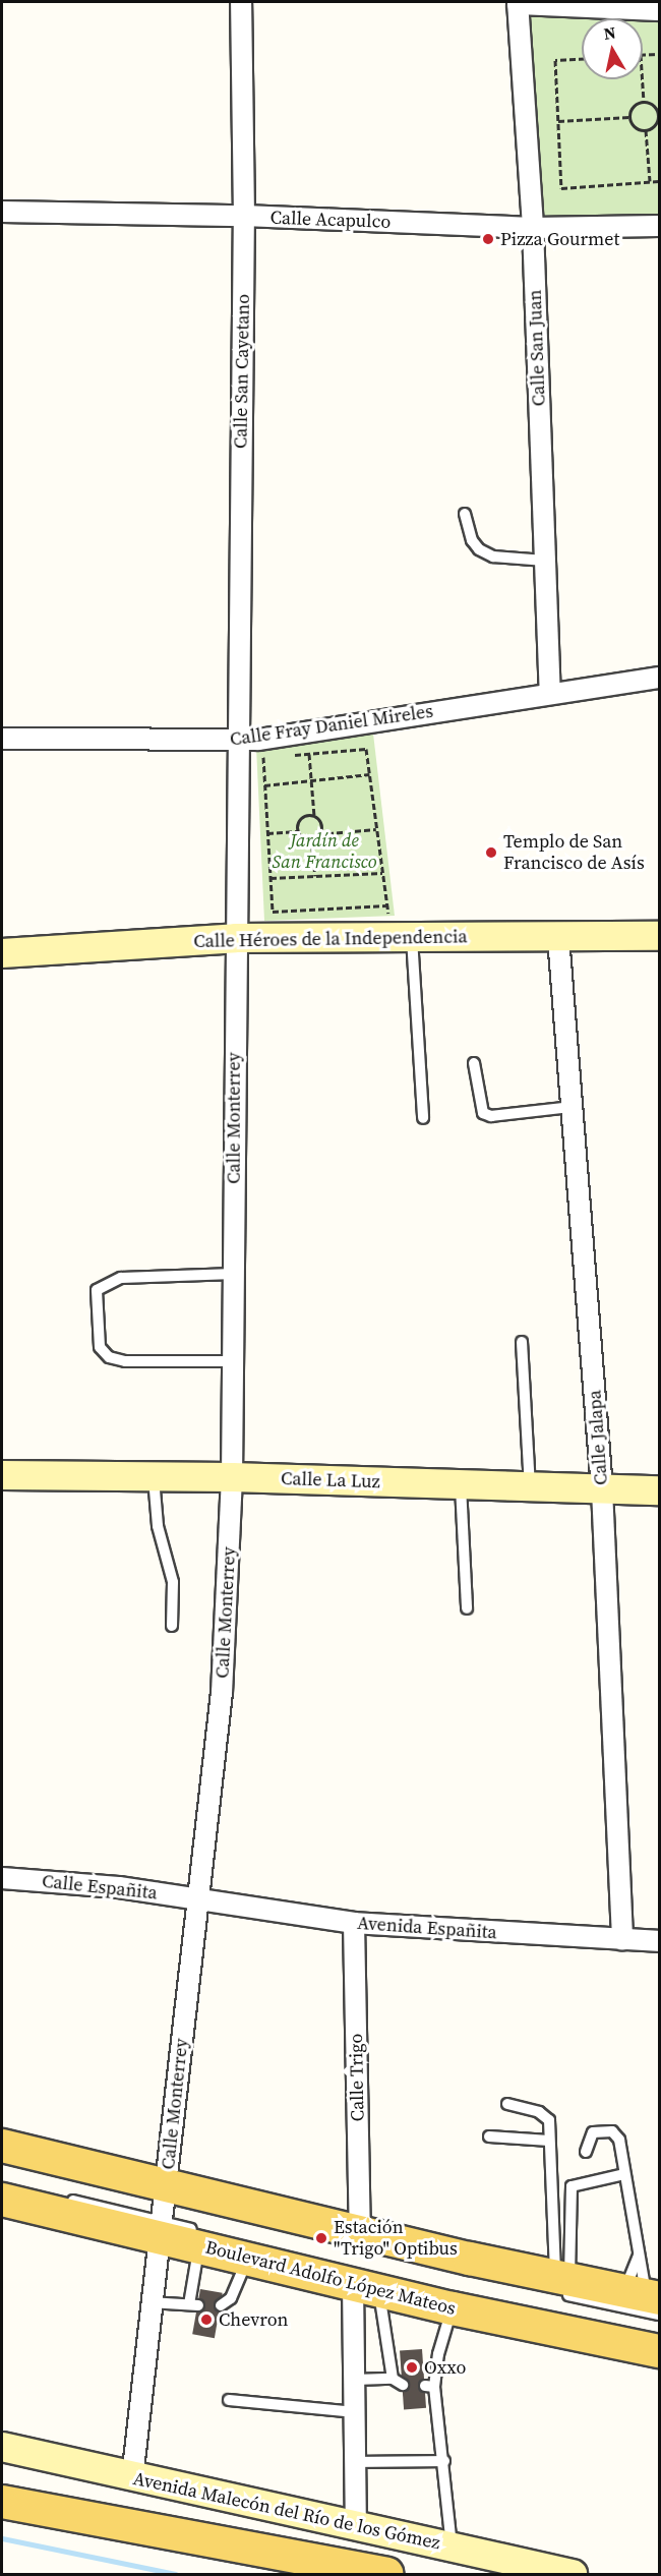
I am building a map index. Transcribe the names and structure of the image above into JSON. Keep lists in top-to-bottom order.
{
  "streets": {
    "main road": ["Boulevard Adolfo López Mateos"],
    "street": [
      "Calle Acapulco",
      "Calle San Juan",
      "Calle San Cayetano",
      "Calle Fray Daniel Mireles",
      "Calle Héroes de la Independencia",
      "Calle Monterrey",
      "Calle Jalapa",
      "Calle La Luz",
      "Calle Españita",
      "Avenida Españita",
      "Calle Trigo",
      "Avenida Malecón del Río de los Gómez"
    ]
  },
  "crossings": [
    ["Calle Acapulco", "Calle San Juan"],
    ["Calle Acapulco", "Calle San Cayetano"],
    ["Calle San Juan", "Calle Fray Daniel Mireles"],
    ["Calle San Cayetano", "Calle Fray Daniel Mireles"],
    ["Calle San Cayetano", "Calle Monterrey"],
    ["Calle Fray Daniel Mireles", "Calle Monterrey"],
    ["Calle Héroes de la Independencia", "Calle Monterrey"],
    ["Calle Héroes de la Independencia", "Calle Jalapa"],
    ["Calle Monterrey", "Calle La Luz"],
    ["Calle Monterrey", "Calle Españita"],
    ["Calle Monterrey", "Avenida Españita"],
    ["Calle Monterrey", "Boulevard Adolfo López Mateos"],
    ["Calle Monterrey", "Avenida Malecón del Río de los Gómez"],
    ["Calle Jalapa", "Calle La Luz"],
    ["Calle Jalapa", "Avenida Españita"],
    ["Calle Españita", "Avenida Españita"],
    ["Avenida Españita", "Calle Trigo"]
  ],
  "parks": ["Jardín de San Francisco"],
  "places": [
    "Pizza Gourmet",
    "Templo de San Francisco de Asís",
    "Estación \"Trigo\" Optibus",
    "Chevron",
    "Oxxo"
  ],
  "north": "top"
}
